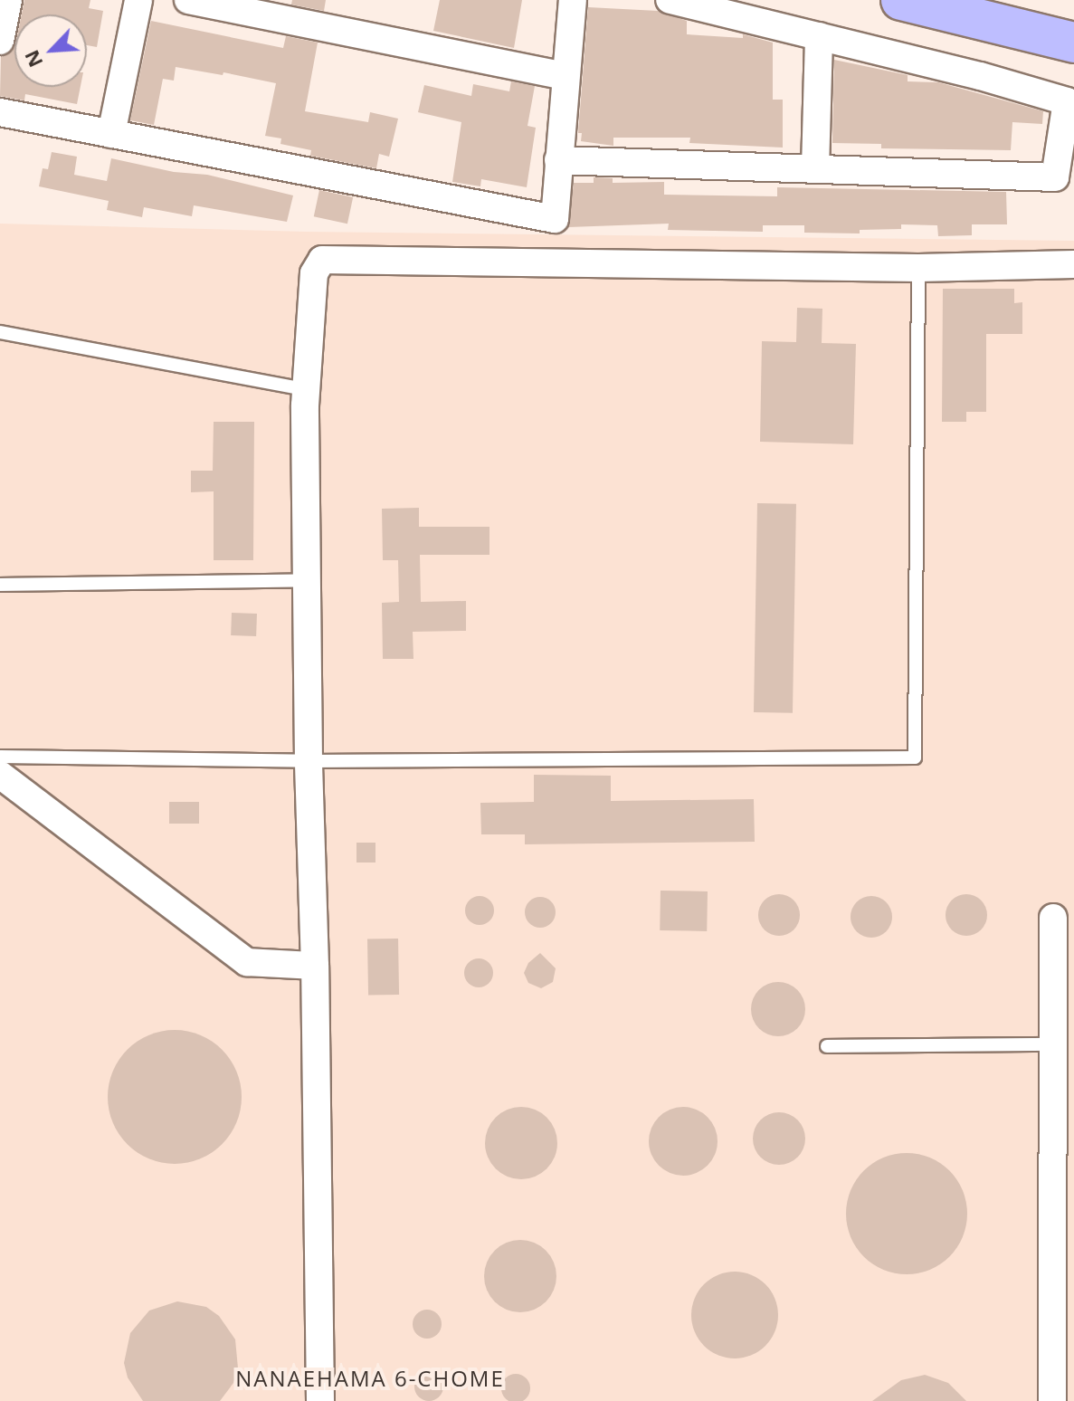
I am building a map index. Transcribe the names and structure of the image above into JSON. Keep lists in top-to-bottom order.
{
  "districts": ["NANAEHAMA 6-CHOME"],
  "north": "bottom left"
}
